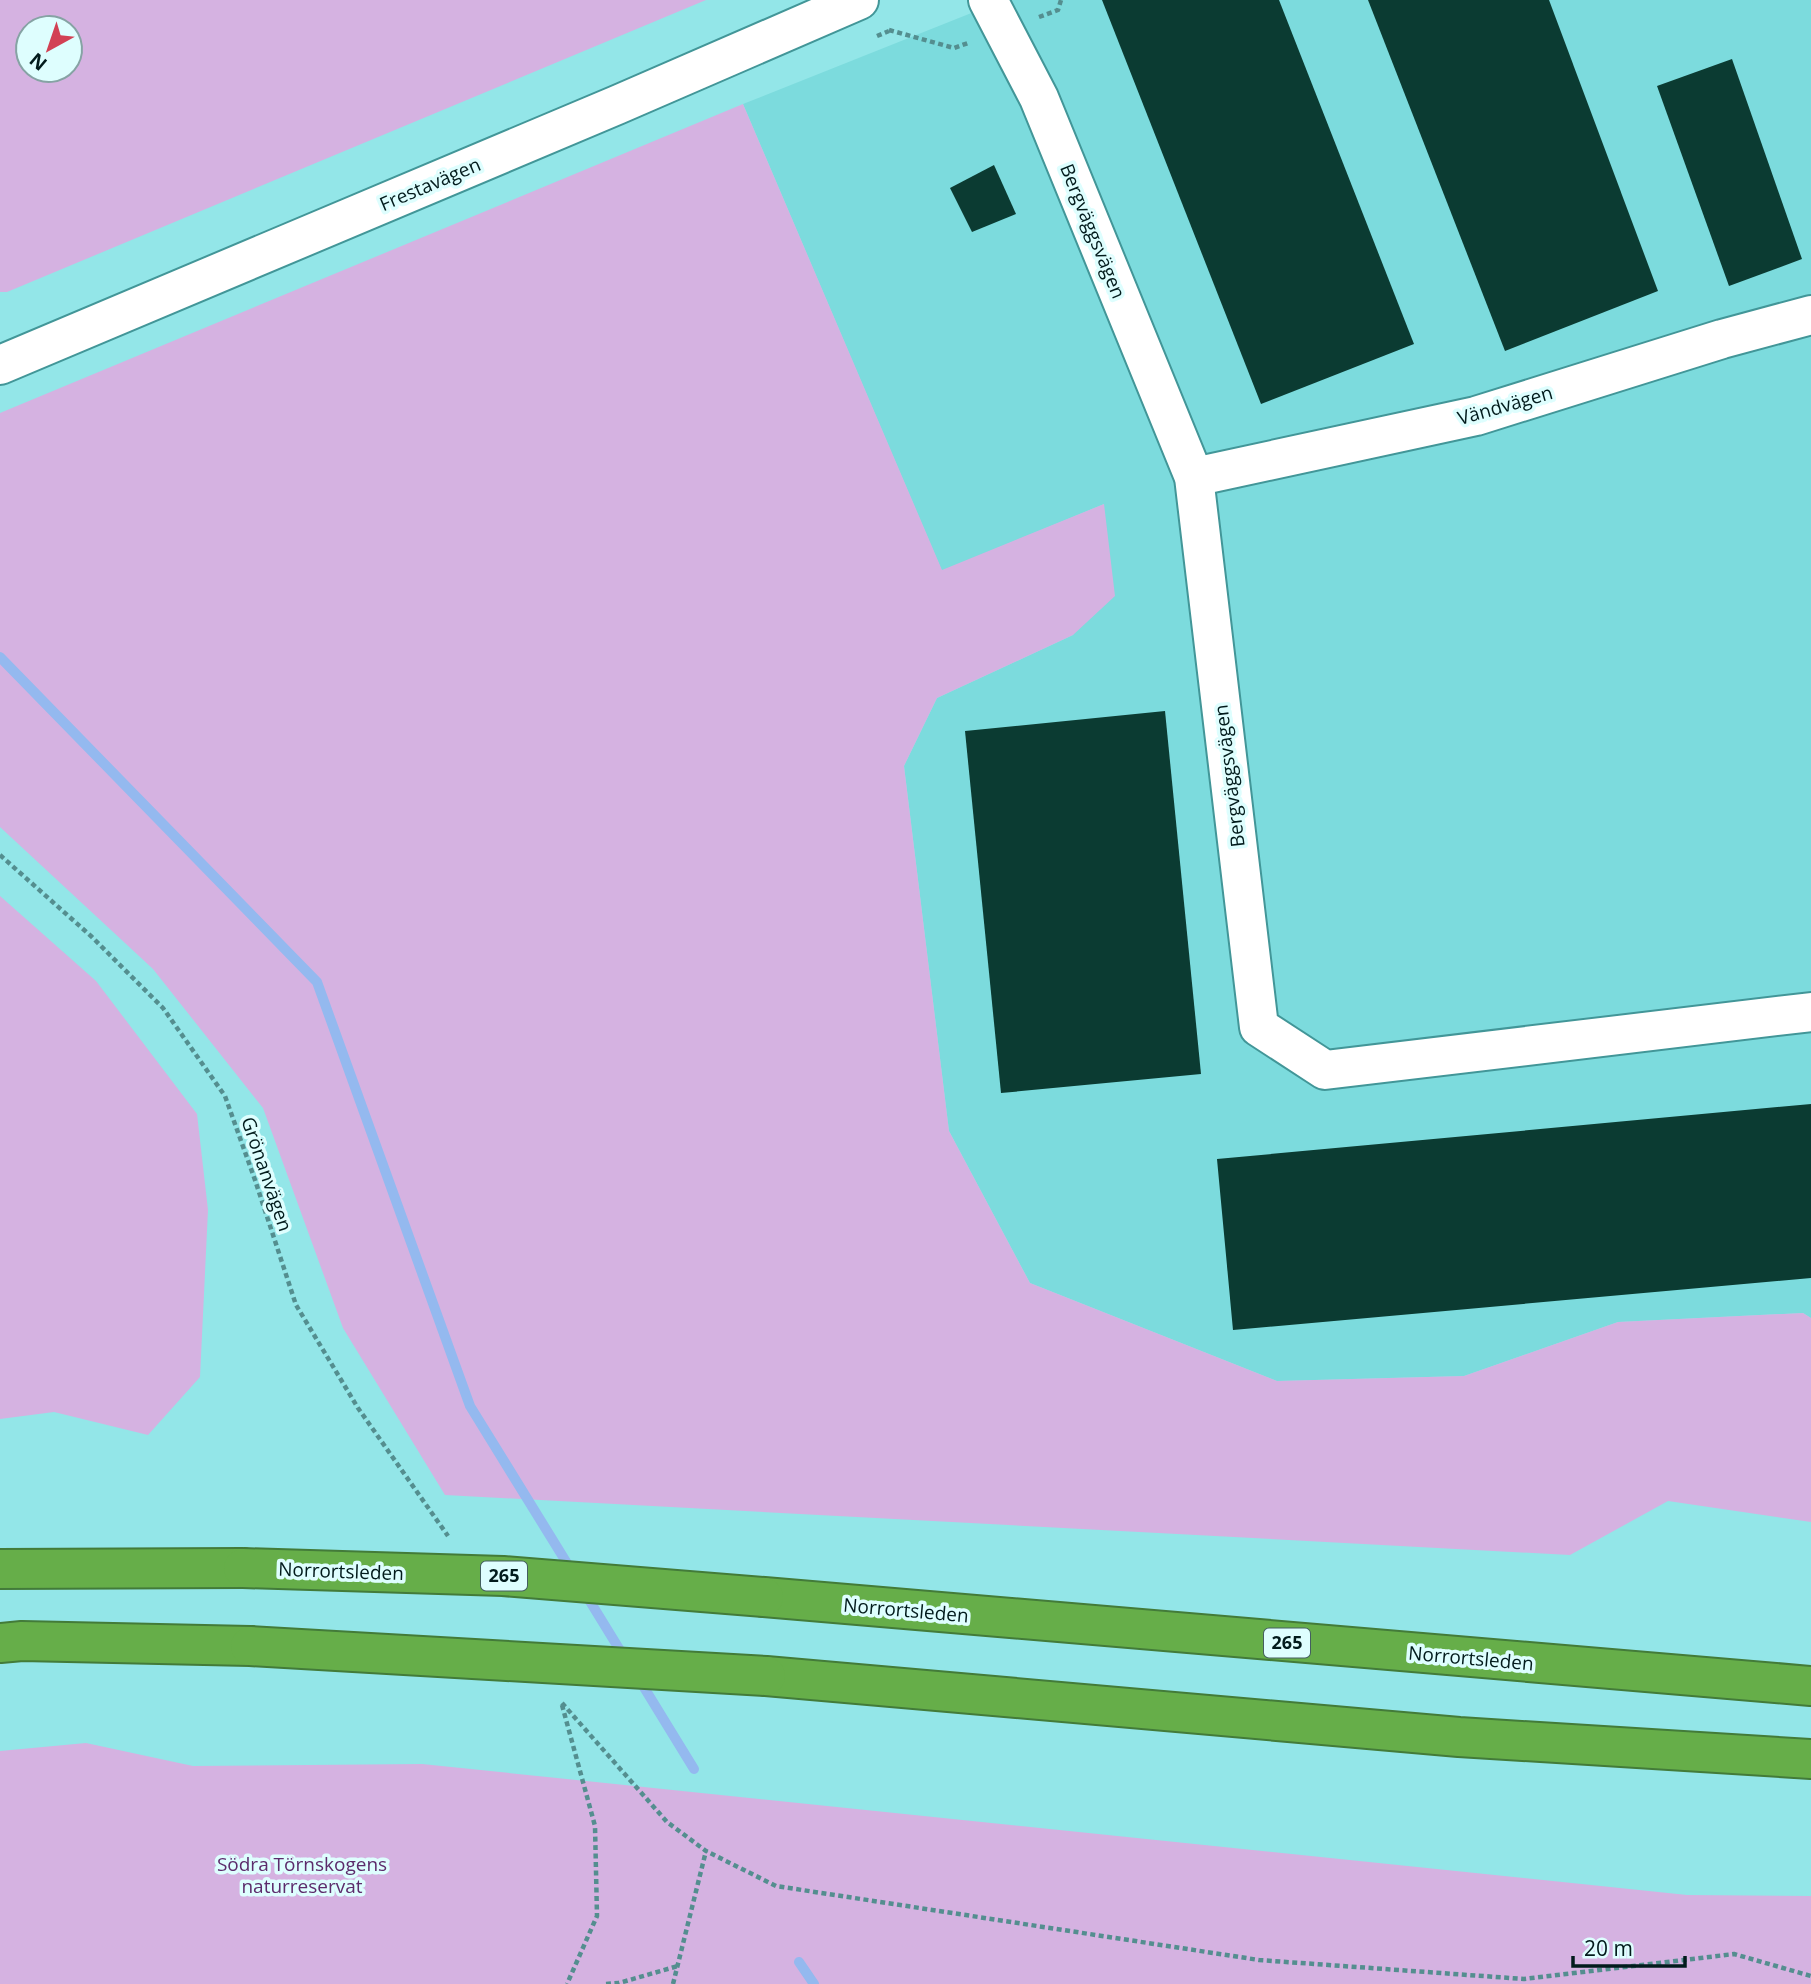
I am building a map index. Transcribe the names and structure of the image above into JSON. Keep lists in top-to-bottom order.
{
  "streets": {
    "highway": ["Norrortsleden", "265"],
    "street": ["Frestavägen", "Bergväggsvägen", "Vändvägen"],
    "path": ["Grönanvägen"]
  },
  "crossings": [
    ["Bergväggsvägen", "Vändvägen"]
  ],
  "parks": ["Södra Törnskogens naturreservat"],
  "scale_bar": "20 m",
  "north": "bottom left"
}
